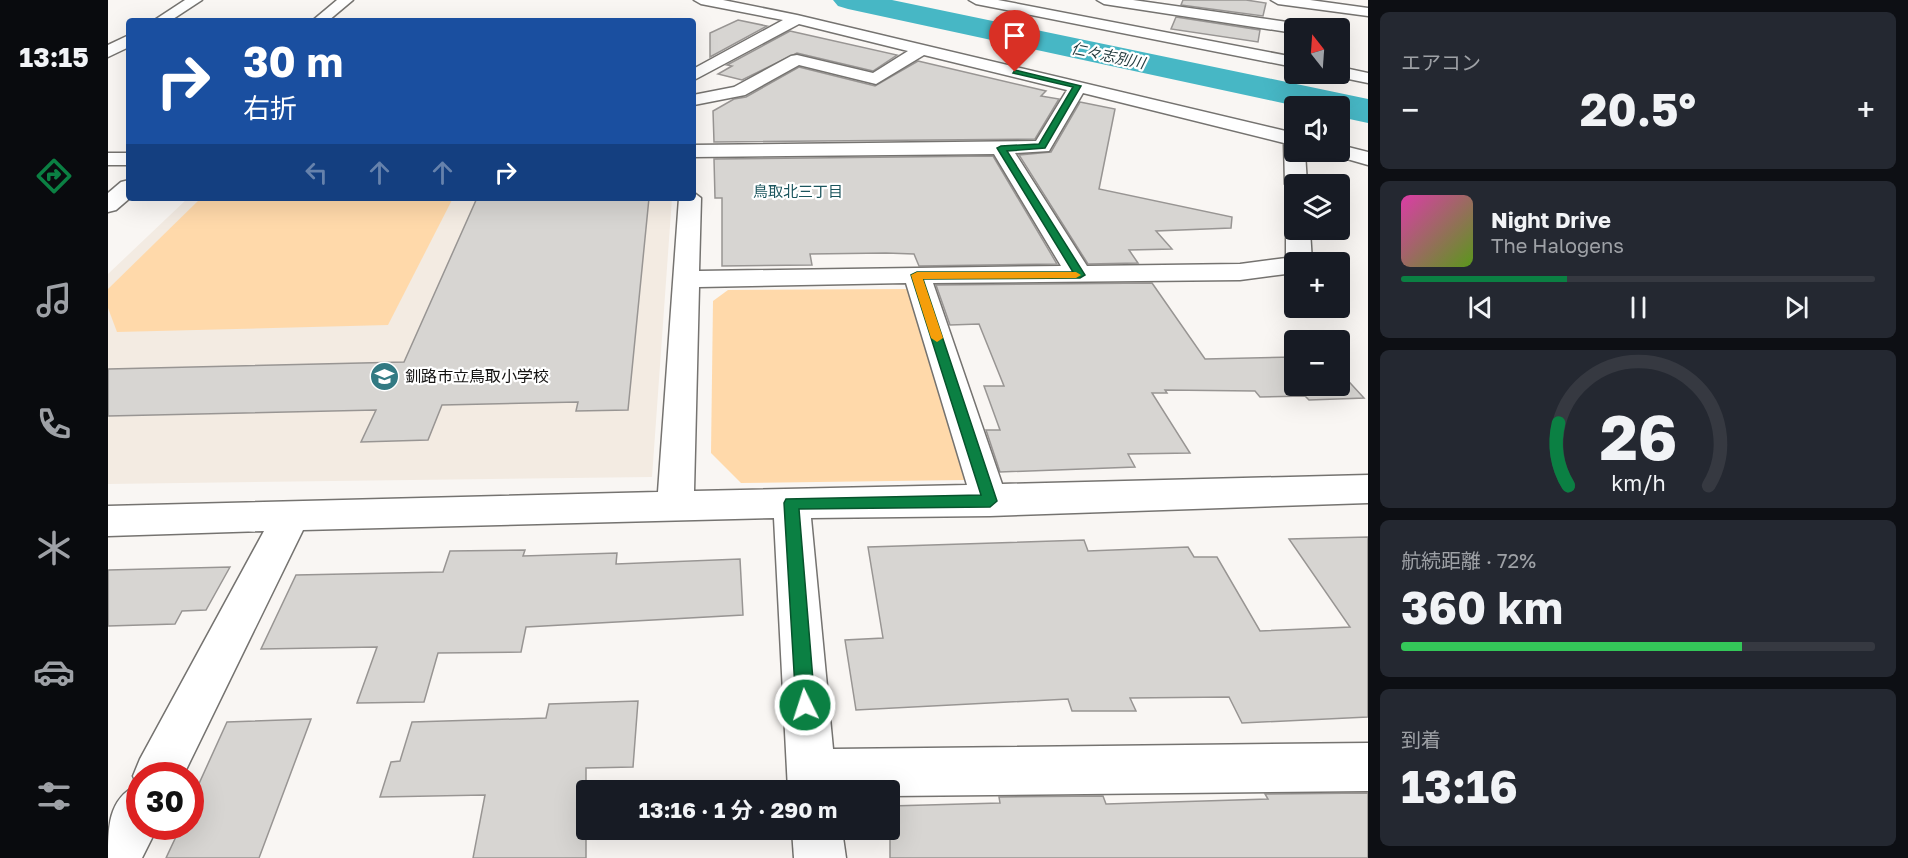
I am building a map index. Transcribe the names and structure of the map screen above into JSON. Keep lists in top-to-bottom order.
{
  "districts": ["鳥取北三丁目"],
  "water": ["仁々志別川"],
  "places": {
    "school or university": ["釧路市立鳥取小学校"]
  },
  "north": "top",
  "page": {
    "tabs": "13:15",
    "tile": [
      "エアコン",
      ["航続距離 · 72%", "360 km"],
      ["到着", "13:16"]
    ],
    "map_buttons": ["+", "−"],
    "turn": ["30 m", "右折"],
    "heat": ["−", "20.5°", "+"],
    "song": ["Night Drive", "The Halogens"],
    "limit": "30",
    "trip": "13:16 · 1 分 · 290 m",
    "gauge": ["26", "km/h"]
  }
}
